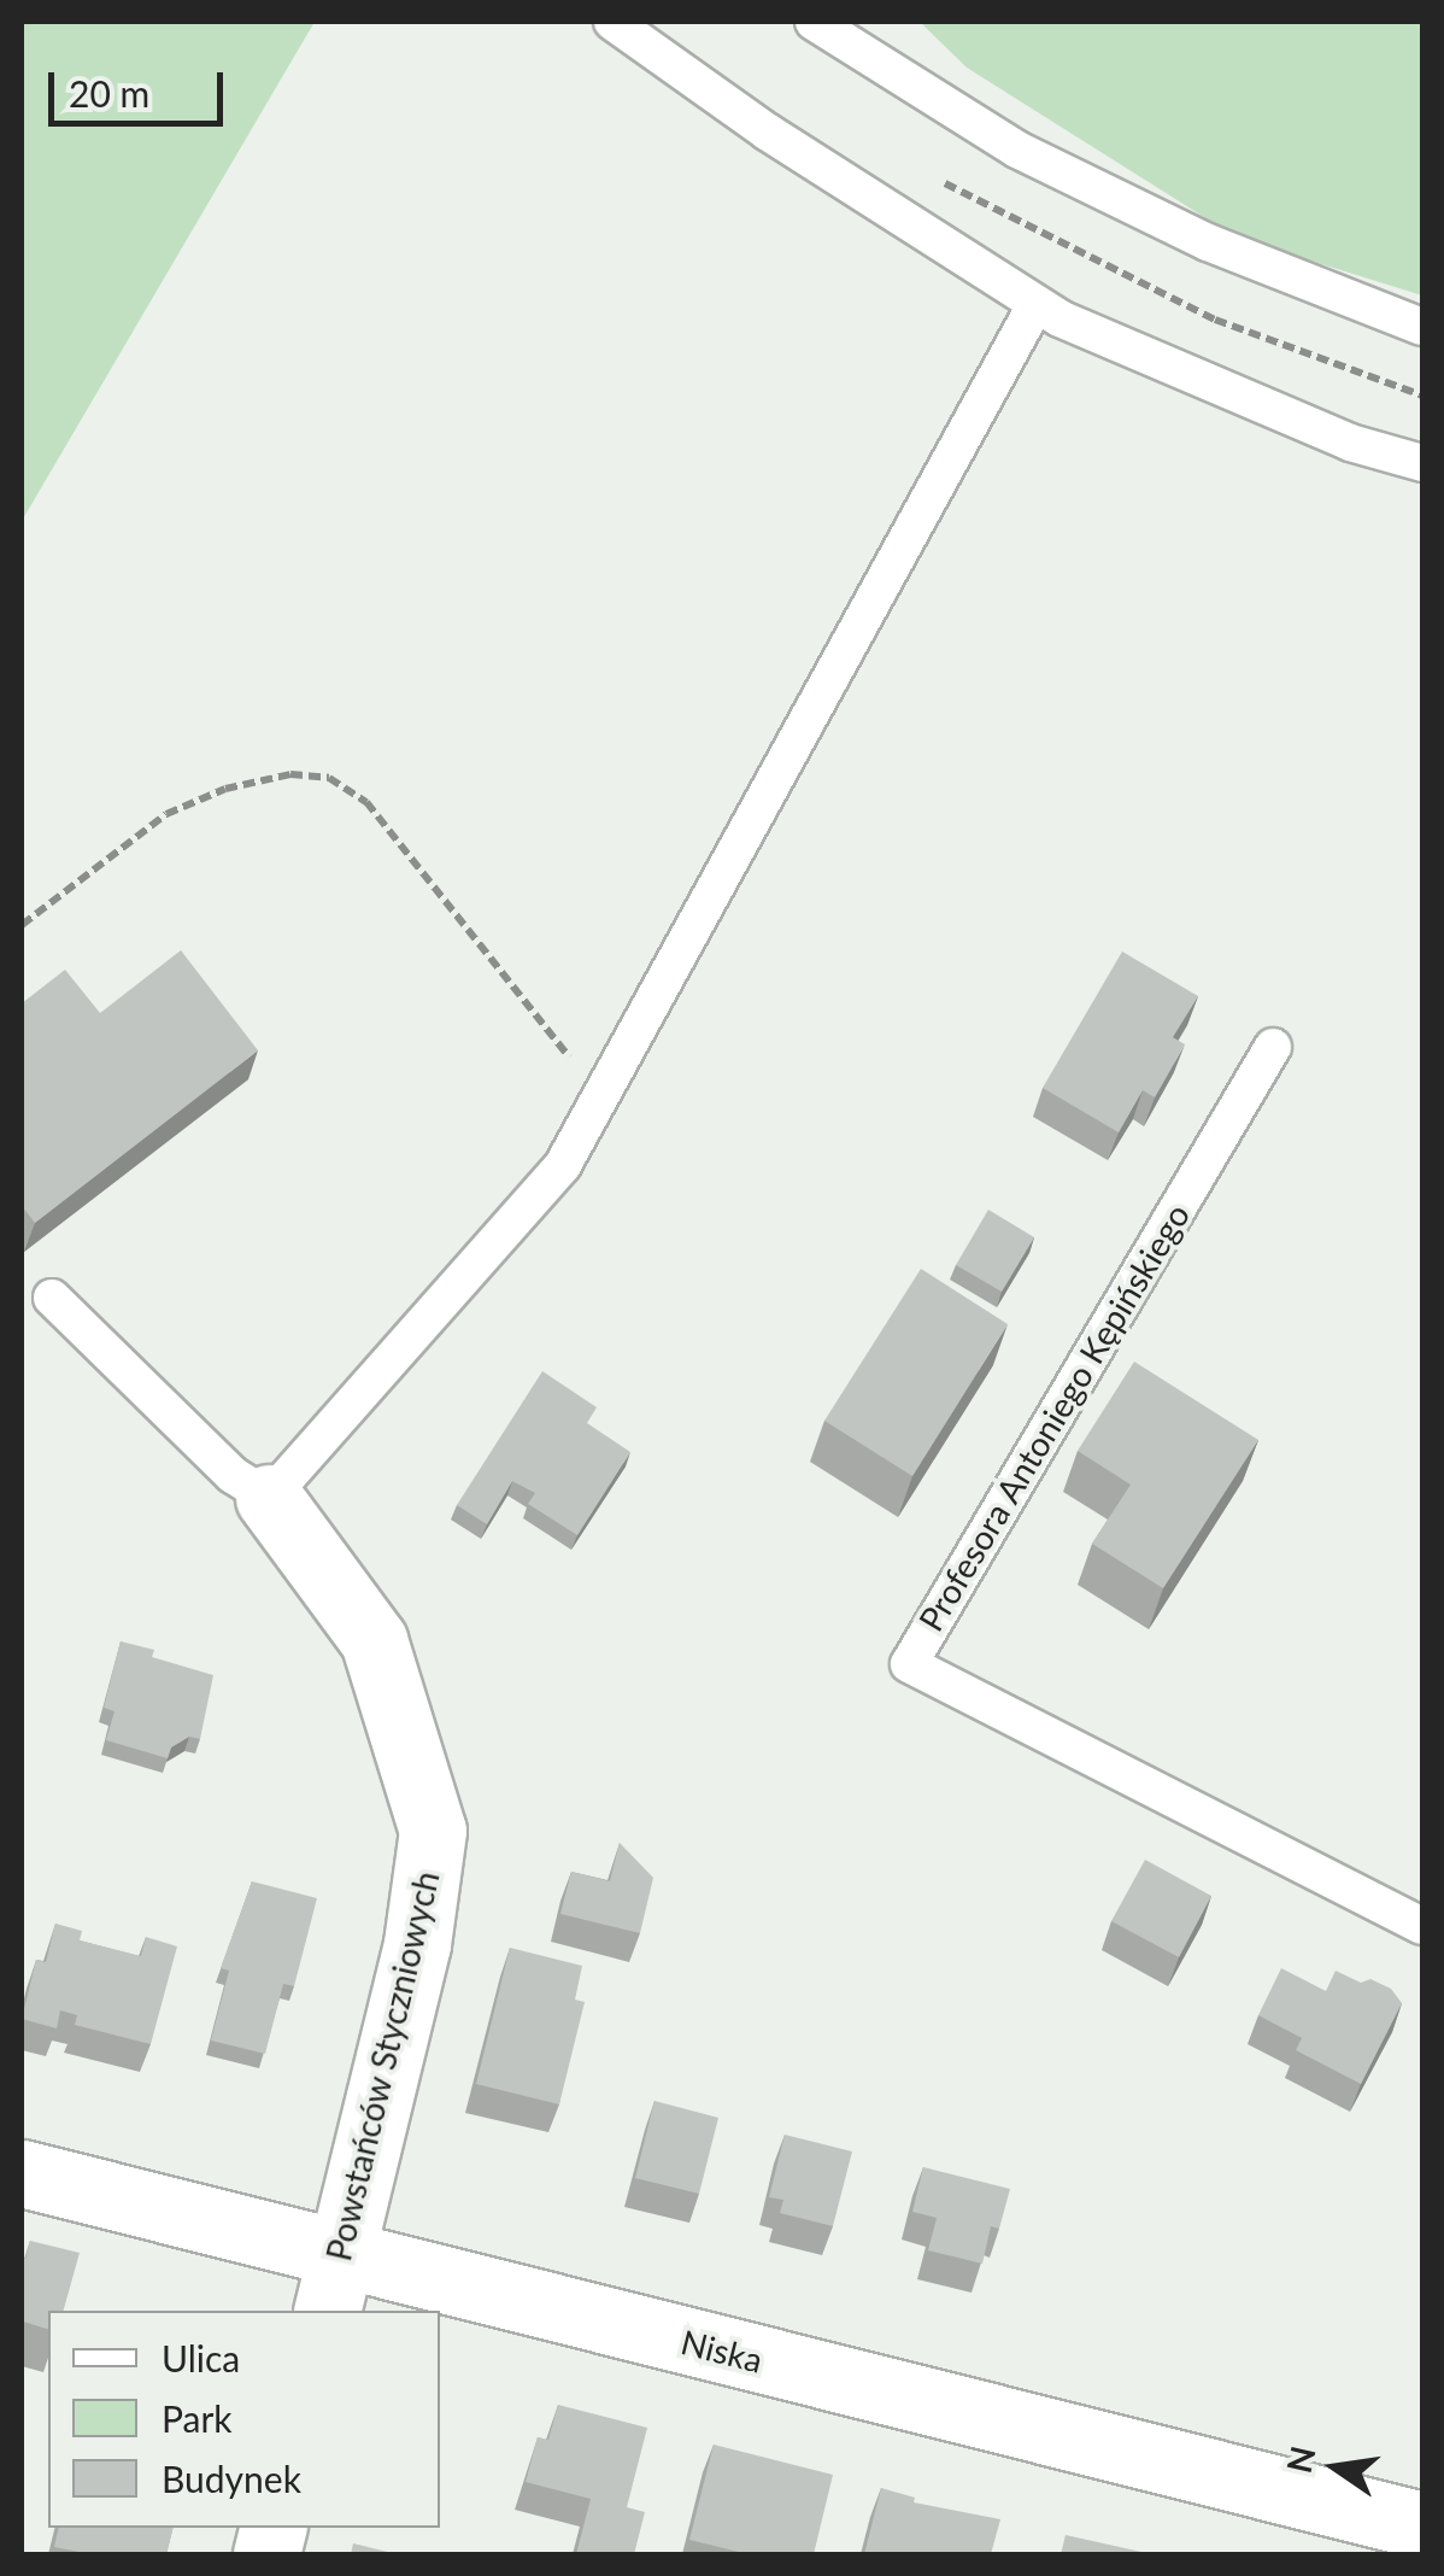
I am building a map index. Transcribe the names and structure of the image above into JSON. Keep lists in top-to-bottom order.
{
  "streets": {
    "street": ["Powstańców Styczniowych", "Niska"],
    "lane": ["Profesora Antoniego Kępińskiego"]
  },
  "crossings": [
    ["Powstańców Styczniowych", "Niska"]
  ],
  "legend": ["Ulica", "Park", "Budynek"],
  "scale_bar": "20 m",
  "north": "left"
}
